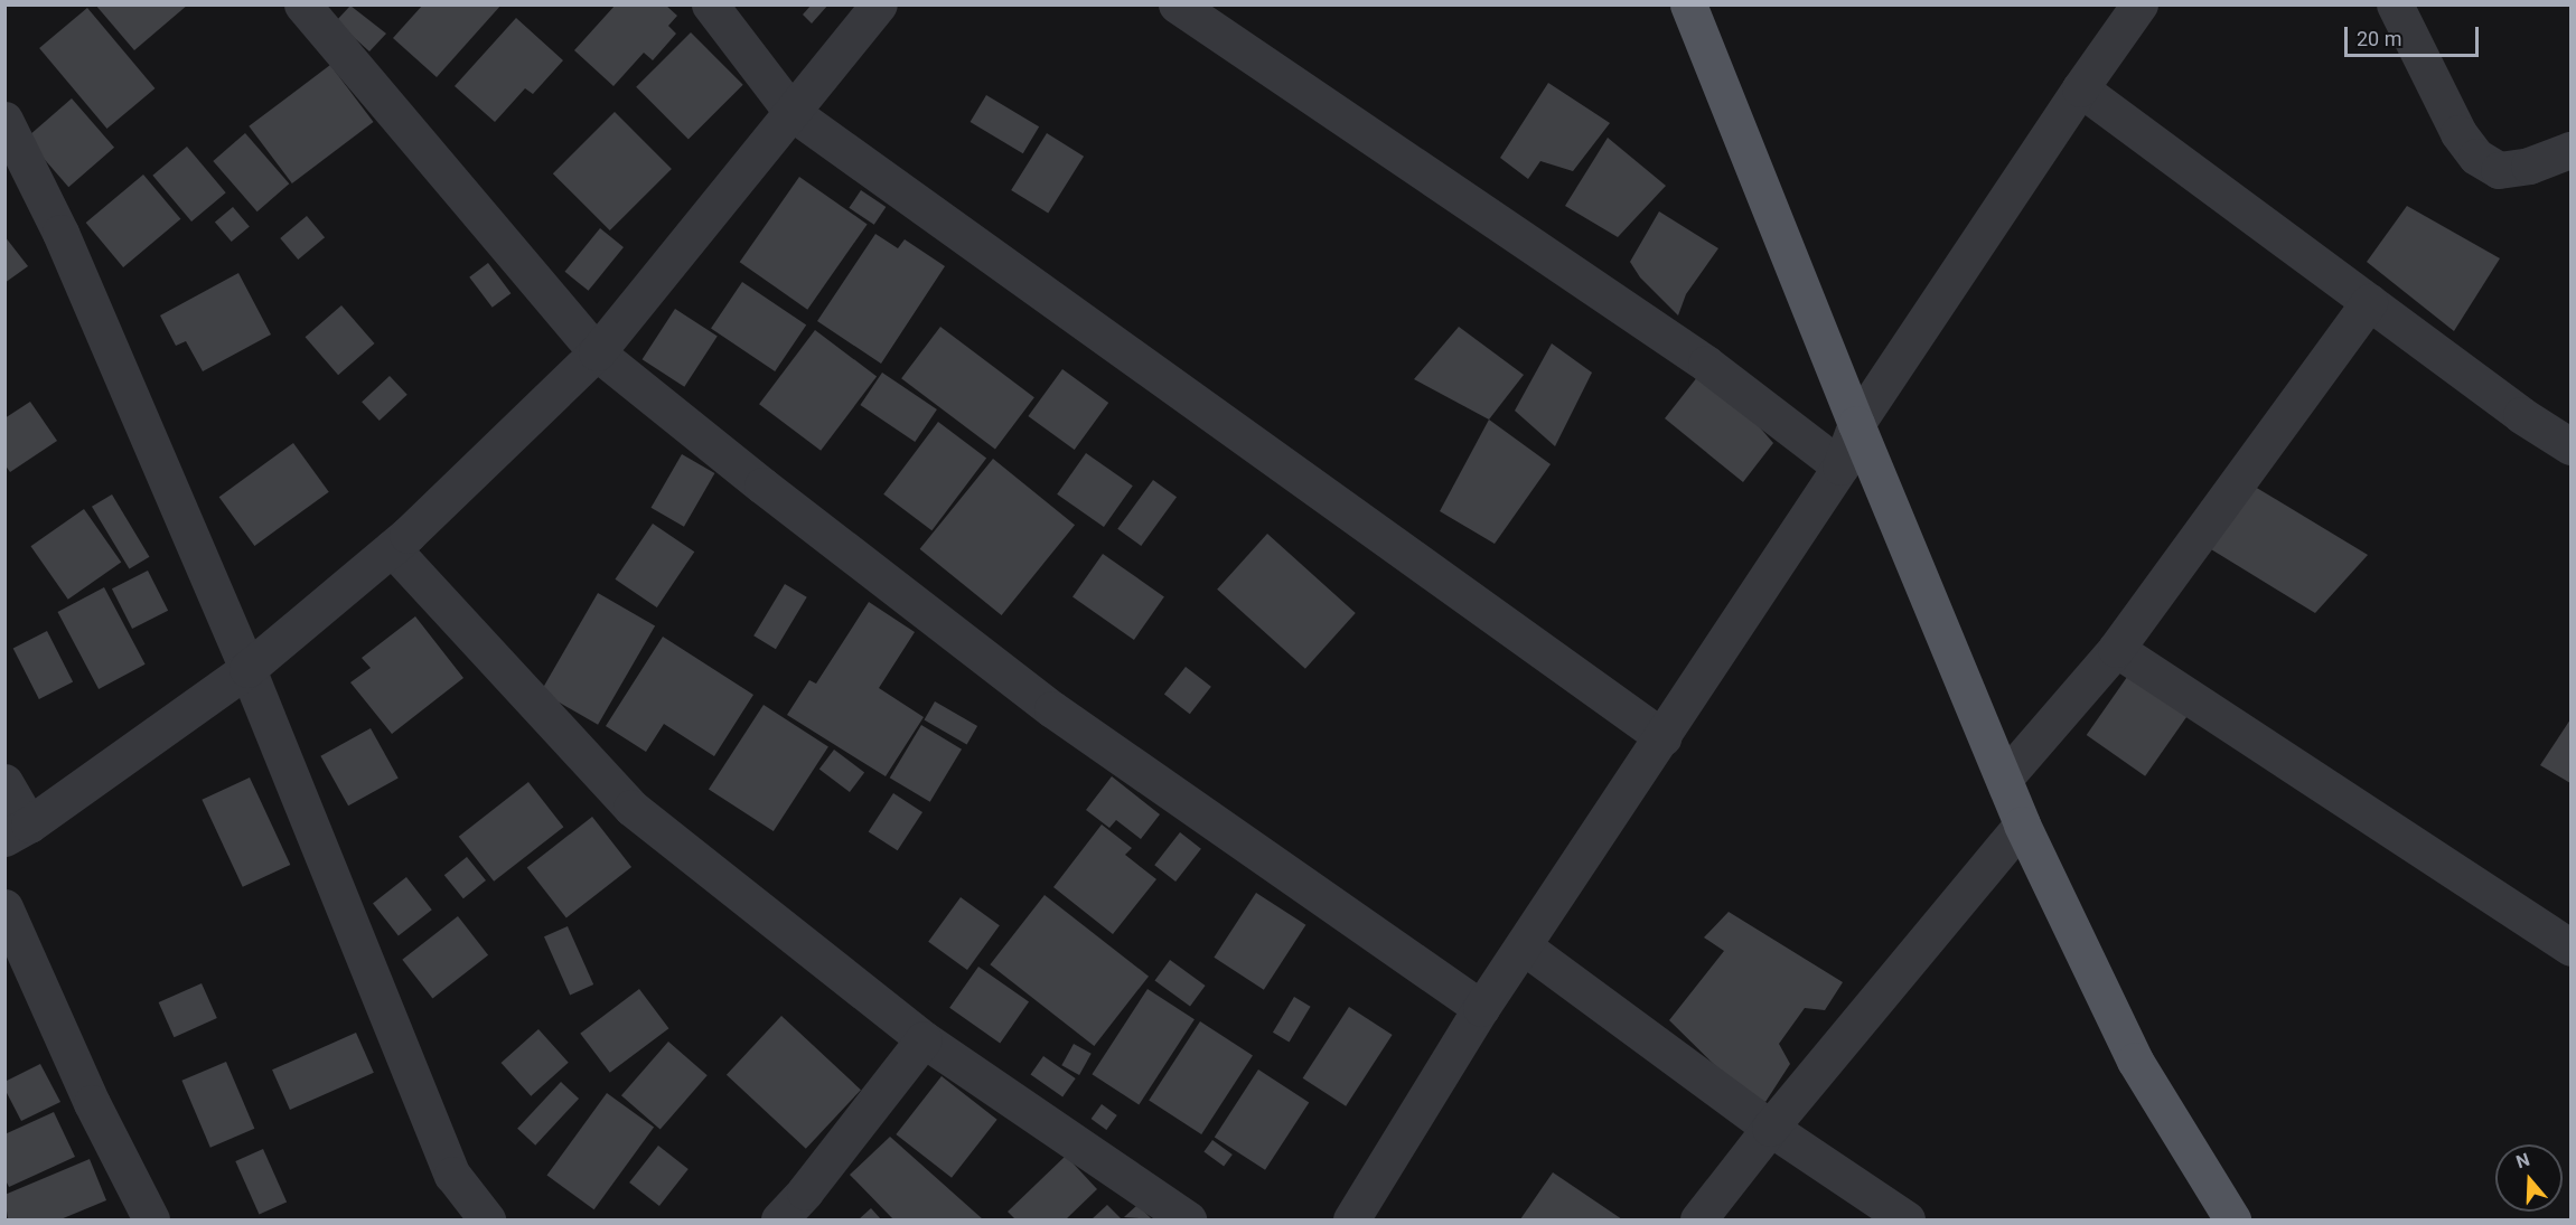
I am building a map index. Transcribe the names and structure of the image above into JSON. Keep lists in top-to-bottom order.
{
  "scale_bar": "20 m",
  "north": "top"
}
